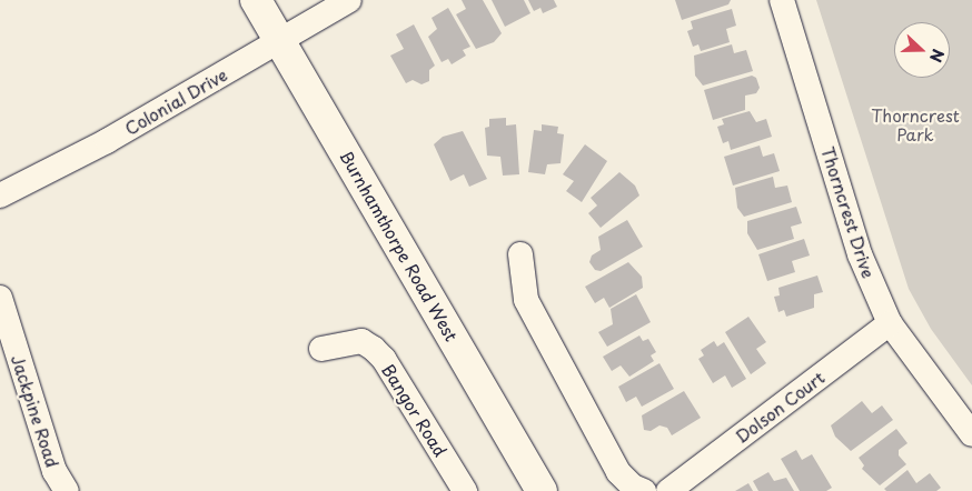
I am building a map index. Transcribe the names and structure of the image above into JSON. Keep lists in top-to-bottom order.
{
  "streets": {
    "main road": ["Burnhamthorpe Road West"],
    "street": [
      "Colonial Drive",
      "Thorncrest Drive",
      "Dolson Court",
      "Bangor Road",
      "Jackpine Road"
    ]
  },
  "crossings": [
    ["Colonial Drive", "Burnhamthorpe Road West"],
    ["Thorncrest Drive", "Dolson Court"]
  ],
  "parks": ["Thorncrest Park"],
  "north": "right"
}
